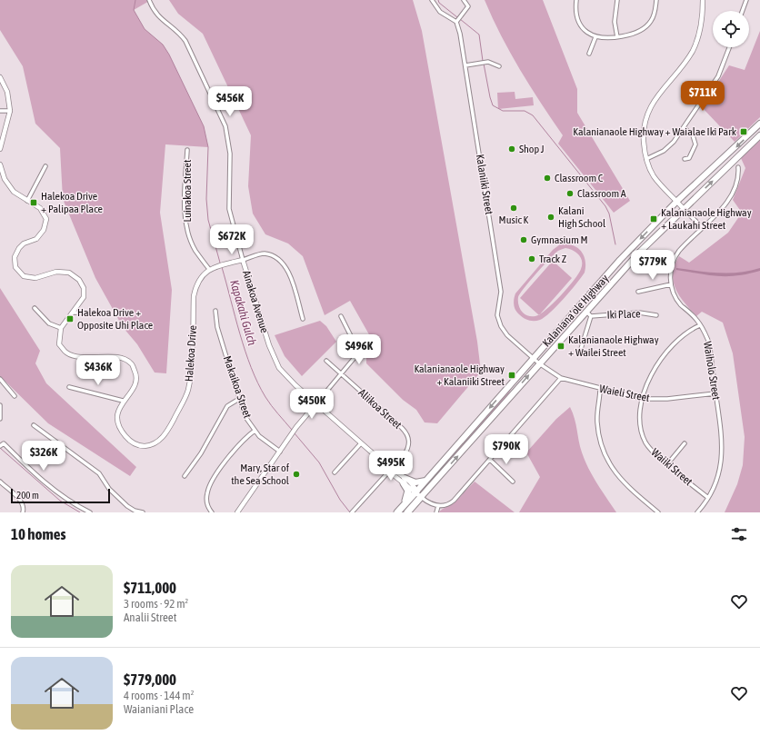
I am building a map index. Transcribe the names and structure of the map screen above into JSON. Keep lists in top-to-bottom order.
{
  "streets": {
    "highway": ["Kalaniana’ole Highway"],
    "street": [
      "Kalaniiki Street",
      "Luinakoa Street",
      "Ainakoa Avenue",
      "Iki Place",
      "Halekoa Drive",
      "Waiholo Street",
      "Makaikoa Street",
      "Waieli Street",
      "Aliikoa Street",
      "Waiiki Street"
    ]
  },
  "crossings": [
    ["Kalaniiki Street", "Kalaniana’ole Highway"],
    ["Kalaniiki Street", "Waieli Street"],
    ["Luinakoa Street", "Halekoa Drive"],
    ["Ainakoa Avenue", "Kalaniana’ole Highway"],
    ["Ainakoa Avenue", "Aliikoa Street"],
    ["Kalaniana’ole Highway", "Iki Place"],
    ["Kalaniana’ole Highway", "Waieli Street"],
    ["Waiholo Street", "Waieli Street"],
    ["Waiholo Street", "Waiiki Street"],
    ["Waieli Street", "Waiiki Street"]
  ],
  "water": ["Kapakahi Gulch"],
  "places": {
    "transit": [
      "Kalanianaole Highway + Waialae Iki Park",
      "Halekoa Drive + Palipaa Place",
      "Kalanianaole Highway + Laukahi Street",
      "Halekoa Drive + Opposite Uhi Place",
      "Kalanianaole Highway + Wailei Street",
      "Kalanianaole Highway + Kalaniiki Street"
    ],
    "other": [
      "Shop J",
      "Classroom C",
      "Classroom A",
      "Music K",
      "Kalani High School",
      "Gymnasium M",
      "Track Z",
      "Mary, Star of the Sea School"
    ]
  },
  "scale_bar": "200 m",
  "page": {
    "price": [
      "$711K",
      "$456K",
      "$672K",
      "$779K",
      "$496K",
      "$436K",
      "$450K",
      "$790K",
      "$326K",
      "$495K"
    ],
    "scale": "200 m",
    "heading": "10 homes",
    "list": [
      {
        "name": "$711,000",
        "note": "3 rooms · 92 m² · Analii Street"
      },
      {
        "name": "$779,000",
        "note": "4 rooms · 144 m² · Waianiani Place"
      }
    ]
  }
}
